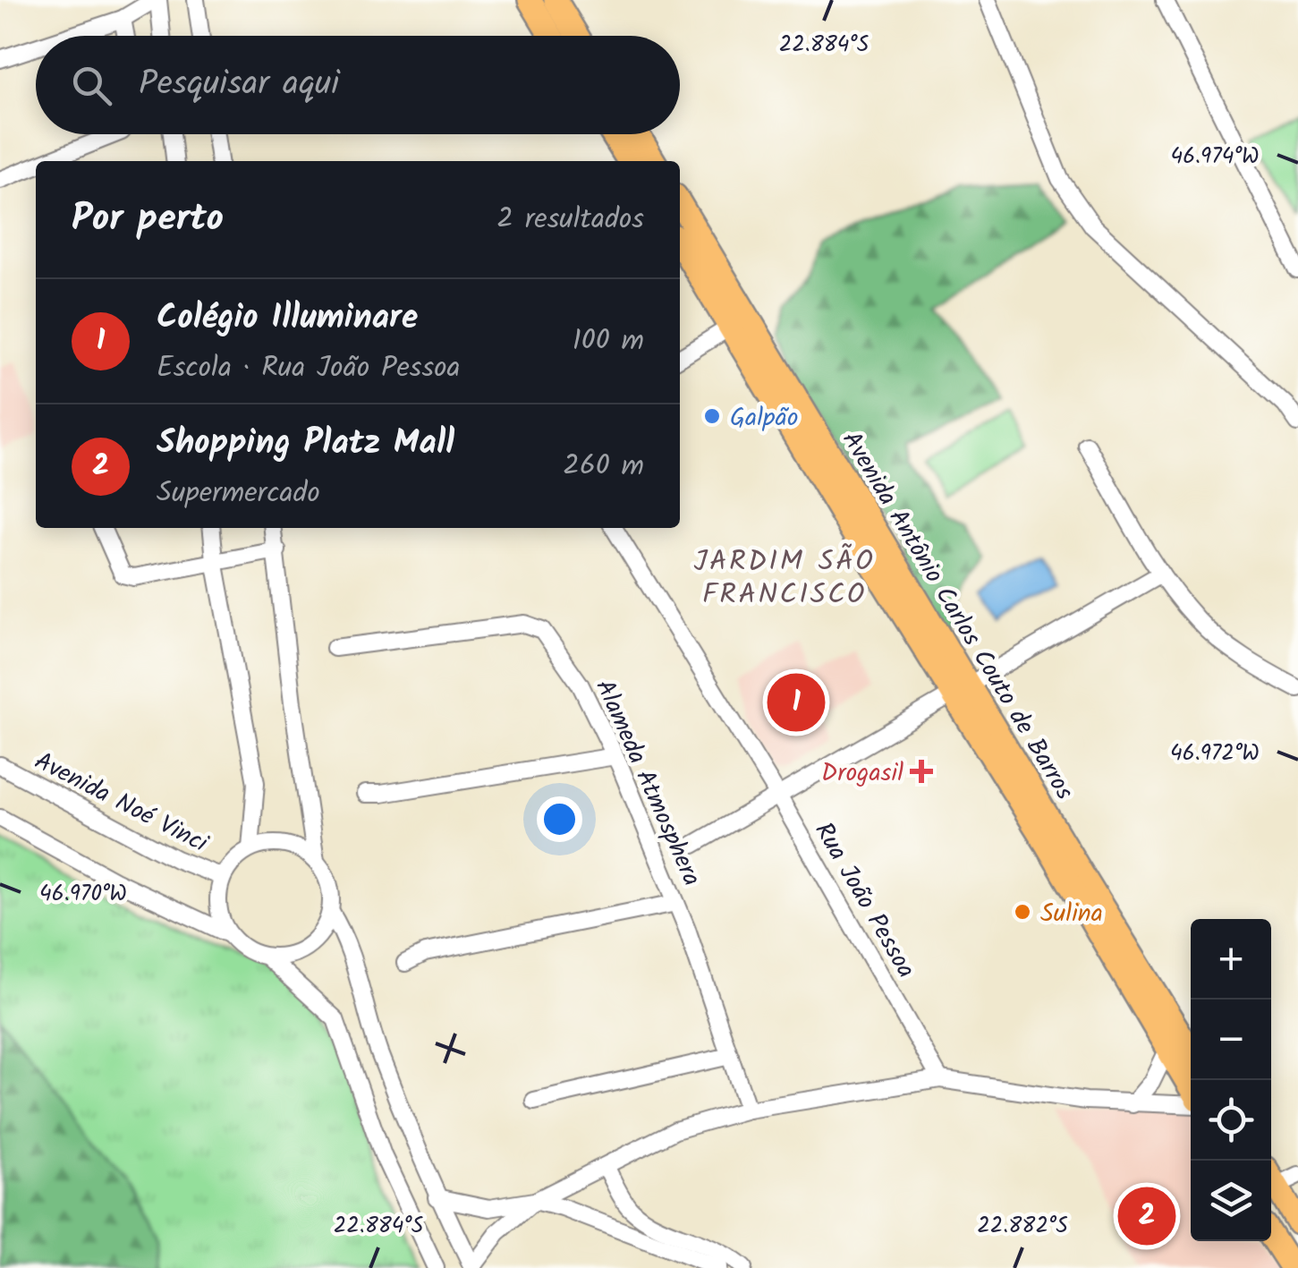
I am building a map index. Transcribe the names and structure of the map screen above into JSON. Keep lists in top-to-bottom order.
{
  "streets": {
    "main road": ["Avenida Antônio Carlos Couto de Barros"],
    "street": ["Alameda Atmosphera", "Avenida Noé Vinci", "Rua João Pessoa"]
  },
  "districts": ["JARDIM SÃO FRANCISCO"],
  "places": {
    "other": ["Galpão", "Sulina"],
    "health": ["Drogasil"]
  },
  "page": {
    "search": "Pesquisar aqui",
    "heading": ["Por perto", "2 resultados"],
    "list": [
      {
        "mark": "1",
        "name": "Colégio Illuminare",
        "note": "Escola · Rua João Pessoa",
        "value": "100 m"
      },
      {
        "mark": "2",
        "name": "Shopping Platz Mall",
        "note": "Supermercado",
        "value": "260 m"
      }
    ],
    "pins": ["1", "2"],
    "map_buttons": ["+", "−"]
  },
  "coordinates": [
    "22.884°S",
    "46.974°W",
    "46.972°W",
    "46.970°W",
    "22.882°S"
  ]
}
